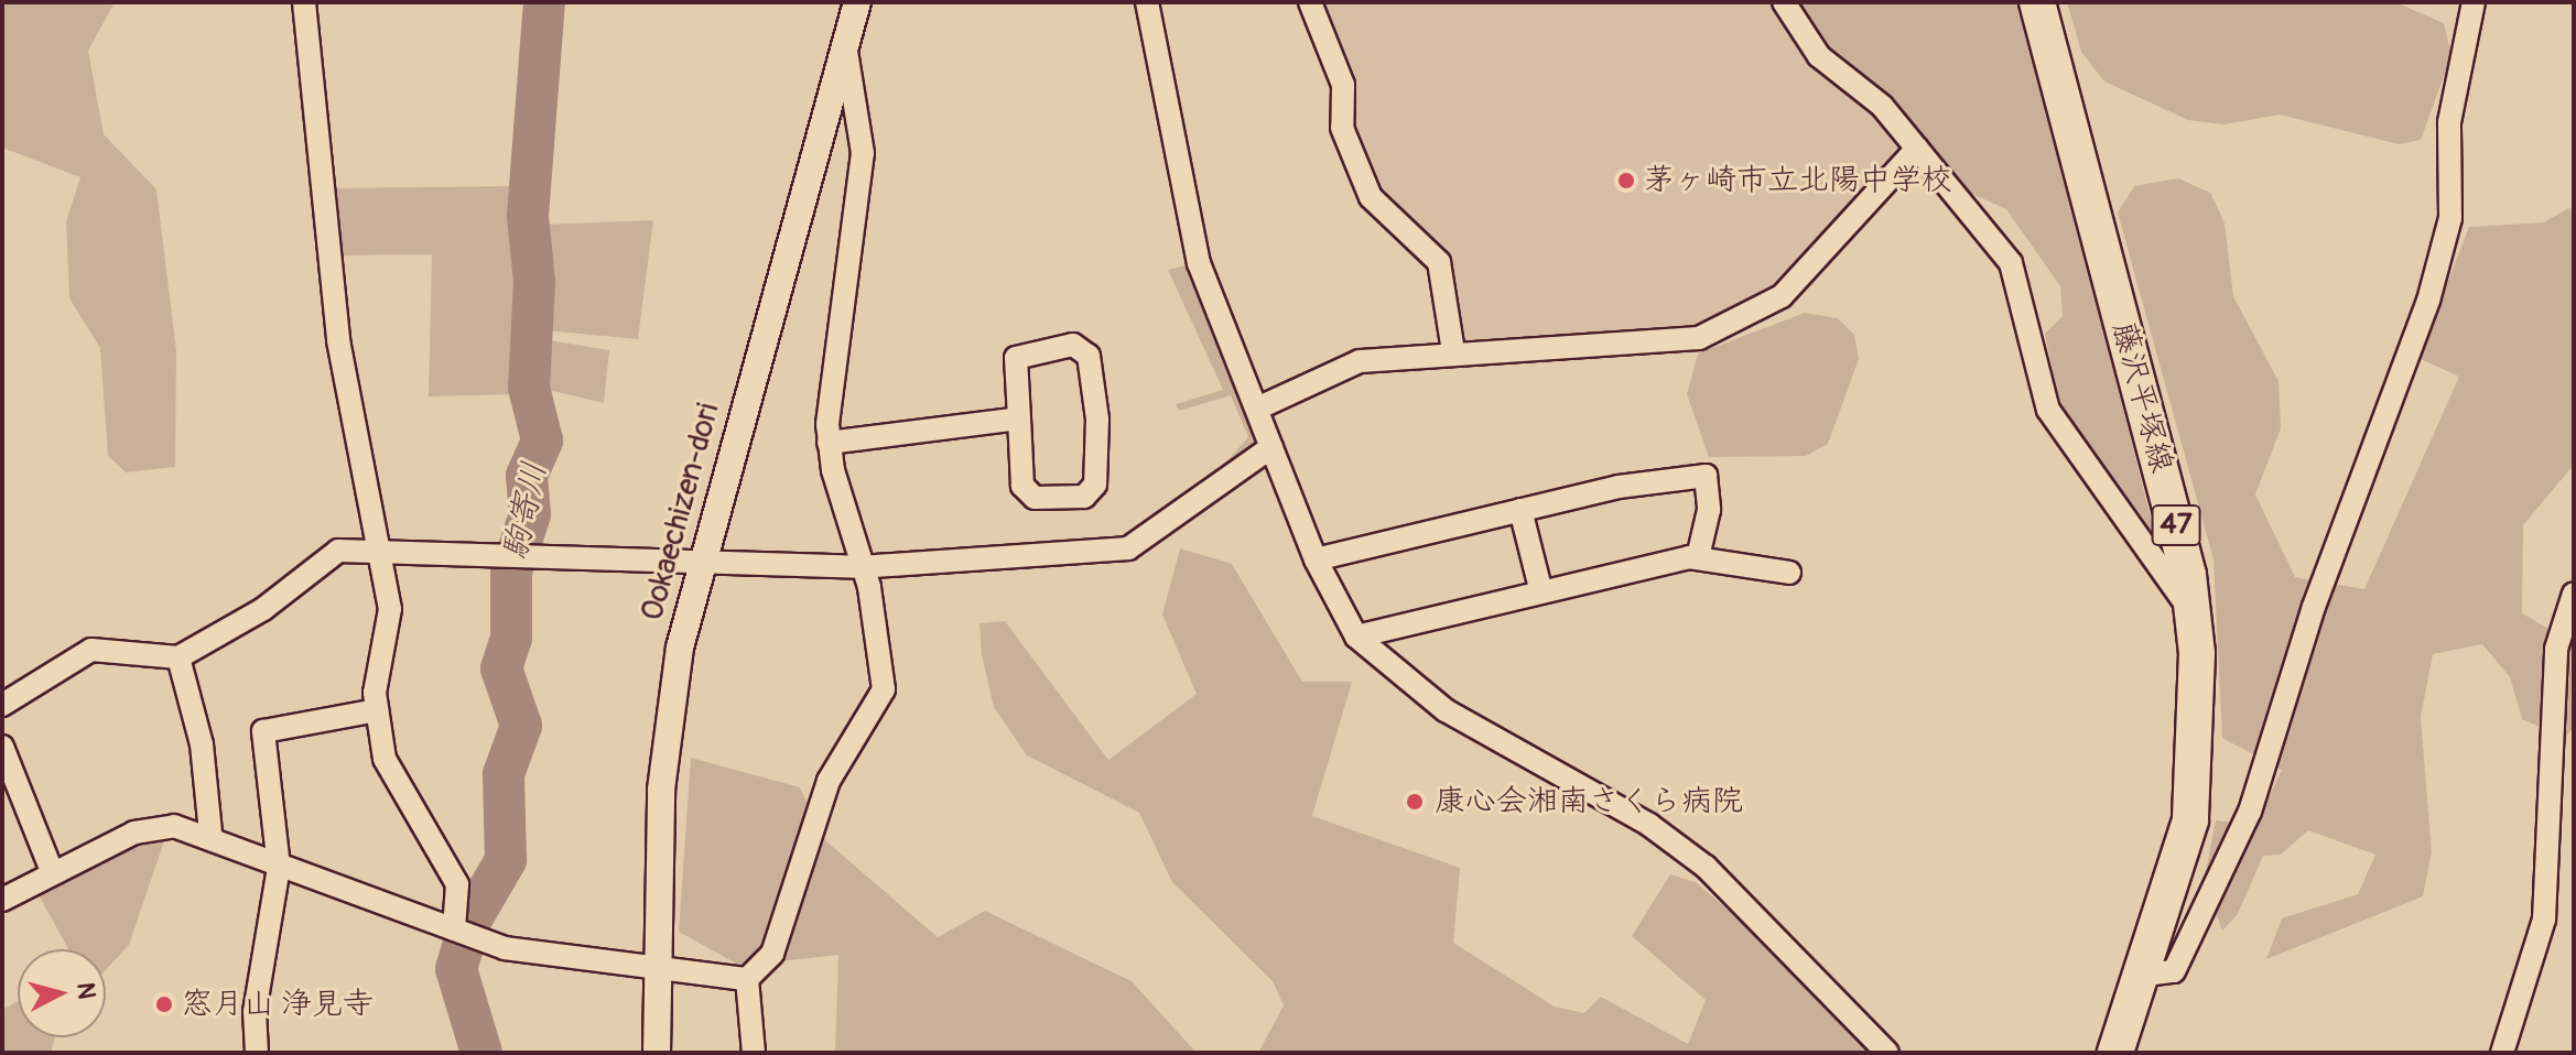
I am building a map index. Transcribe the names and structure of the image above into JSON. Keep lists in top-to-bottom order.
{
  "streets": {
    "main road": ["藤沢平塚線", "47"],
    "street": ["Ookaechizen-dori"]
  },
  "water": ["駒寄川"],
  "places": ["茅ヶ崎市立北陽中学校", "康心会湘南さくら病院", "窓月山 浄見寺"],
  "north": "right"
}
